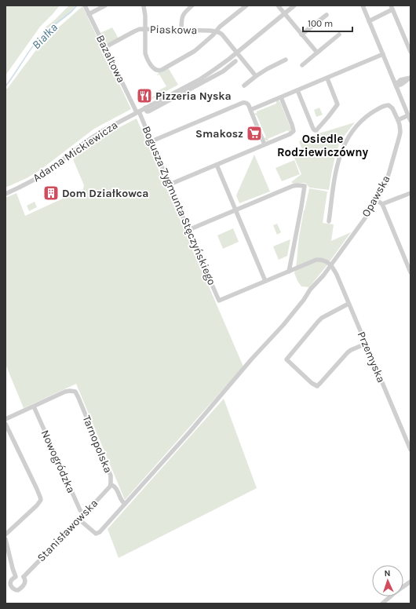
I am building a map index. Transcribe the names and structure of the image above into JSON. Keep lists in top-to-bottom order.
{
  "streets": {
    "street": [
      "Piaskowa",
      "Bazaltowa",
      "Adama Mickiewicza",
      "Opawska",
      "Bogusza Zygmunta Stęczyńskiego",
      "Przemyska",
      "Tarnopolska",
      "Nowogródzka",
      "Stanisławowska"
    ]
  },
  "crossings": [
    ["Piaskowa", "Bazaltowa"],
    ["Bazaltowa", "Adama Mickiewicza"],
    ["Bazaltowa", "Bogusza Zygmunta Stęczyńskiego"],
    ["Adama Mickiewicza", "Bogusza Zygmunta Stęczyńskiego"],
    ["Opawska", "Przemyska"],
    ["Opawska", "Tarnopolska"],
    ["Opawska", "Stanisławowska"],
    ["Tarnopolska", "Nowogródzka"],
    ["Tarnopolska", "Stanisławowska"],
    ["Nowogródzka", "Stanisławowska"]
  ],
  "districts": ["Osiedle Rodziewiczówny"],
  "water": ["Białka"],
  "places": {
    "restaurant": ["Pizzeria Nyska"],
    "supermarket": ["Smakosz"],
    "building": ["Dom Działkowca"]
  },
  "scale_bar": "100 m",
  "north": "top"
}
